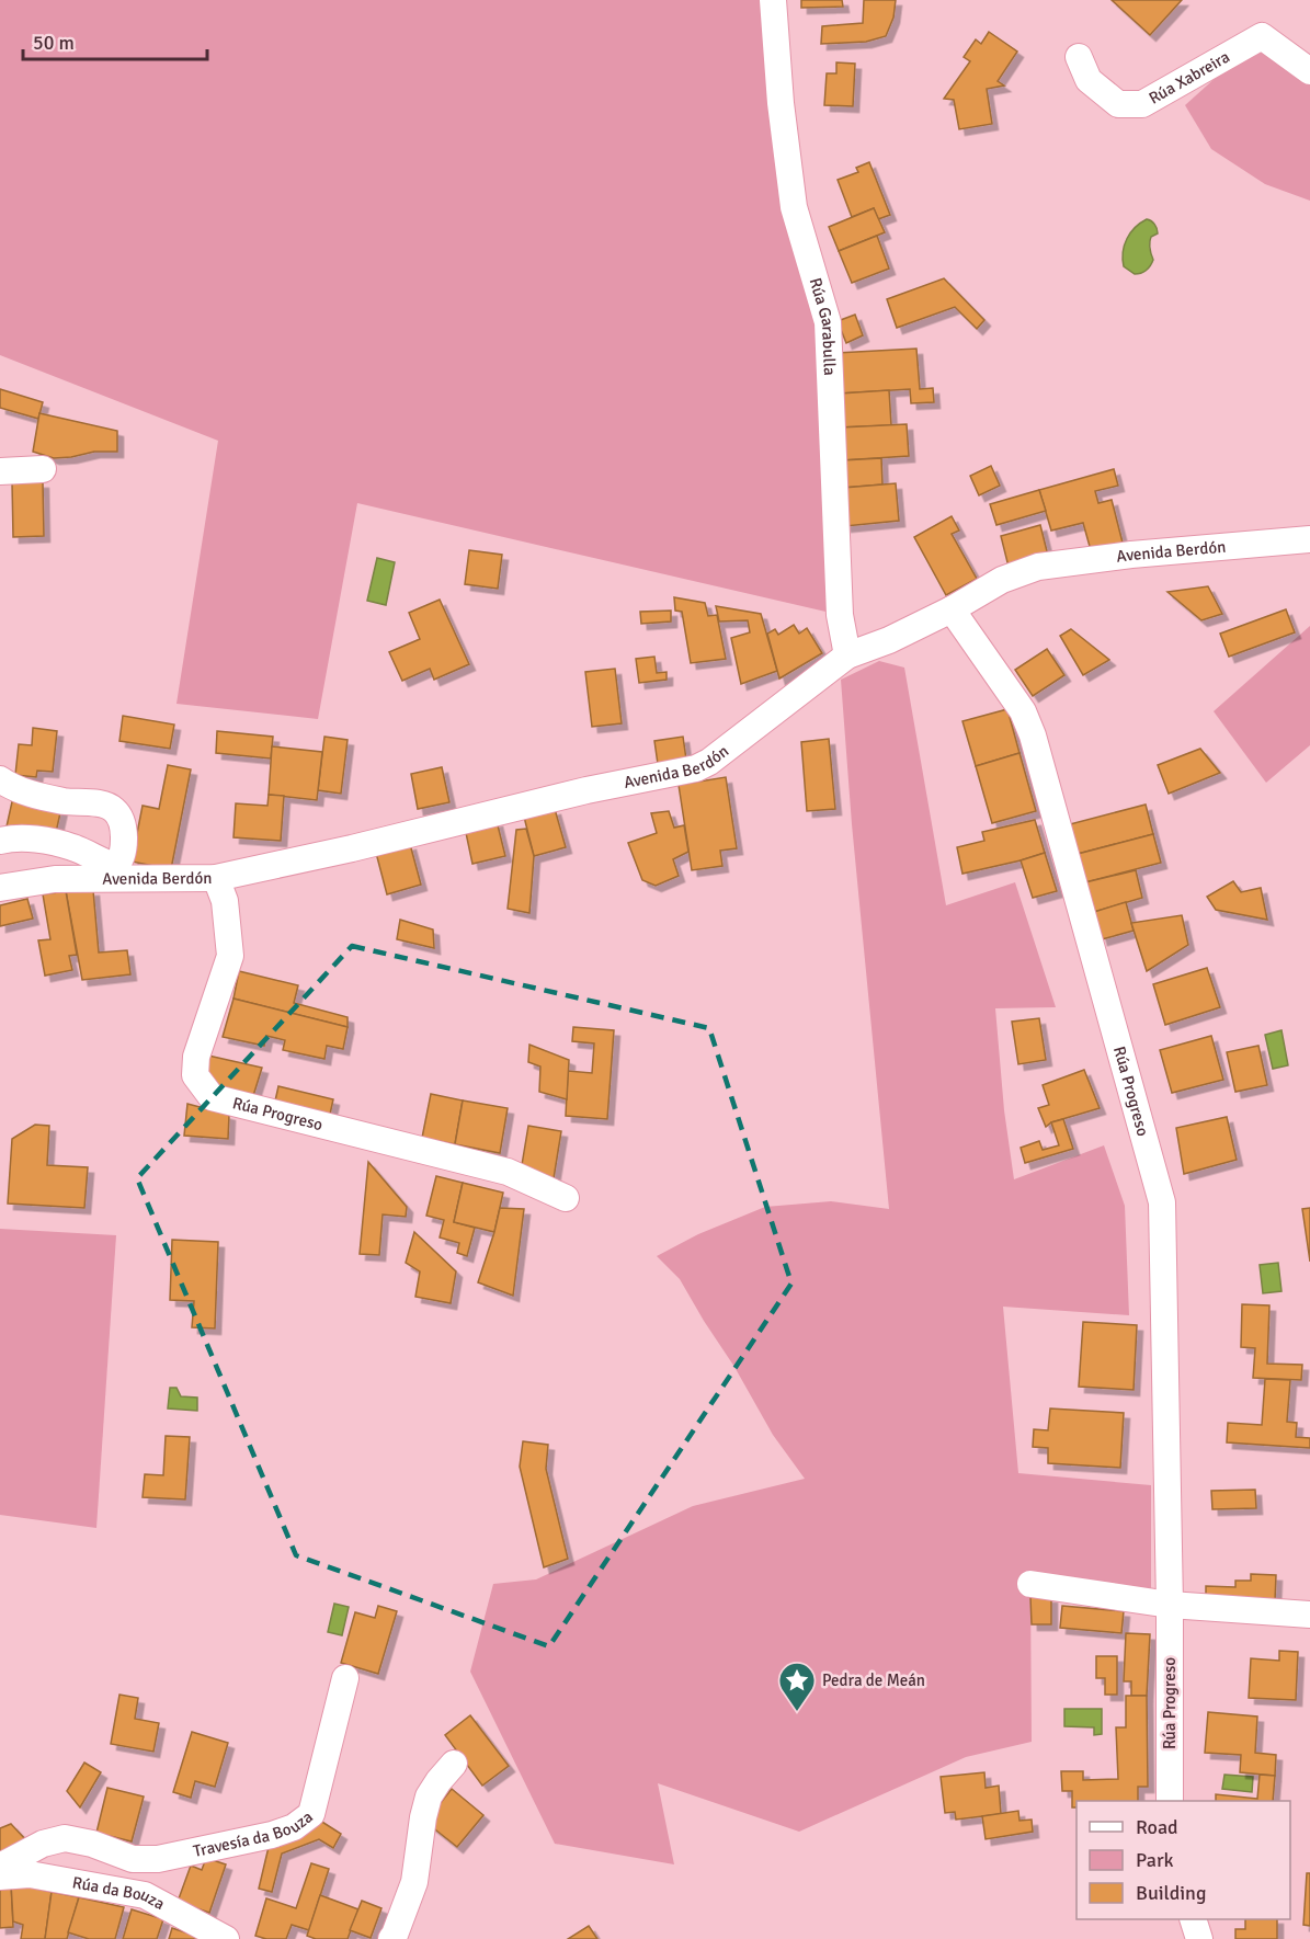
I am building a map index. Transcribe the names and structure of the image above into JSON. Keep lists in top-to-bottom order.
{
  "streets": {
    "street": [
      "Rúa Xabreira",
      "Rúa Garabulla",
      "Avenida Berdón",
      "Rúa Progreso",
      "Travesía da Bouza",
      "Rúa da Bouza"
    ]
  },
  "crossings": [
    ["Rúa Garabulla", "Avenida Berdón"],
    ["Avenida Berdón", "Rúa Progreso"]
  ],
  "places": {
    "place": ["Pedra de Meán"]
  },
  "legend": ["Road", "Park", "Building"],
  "scale_bar": "50 m"
}
